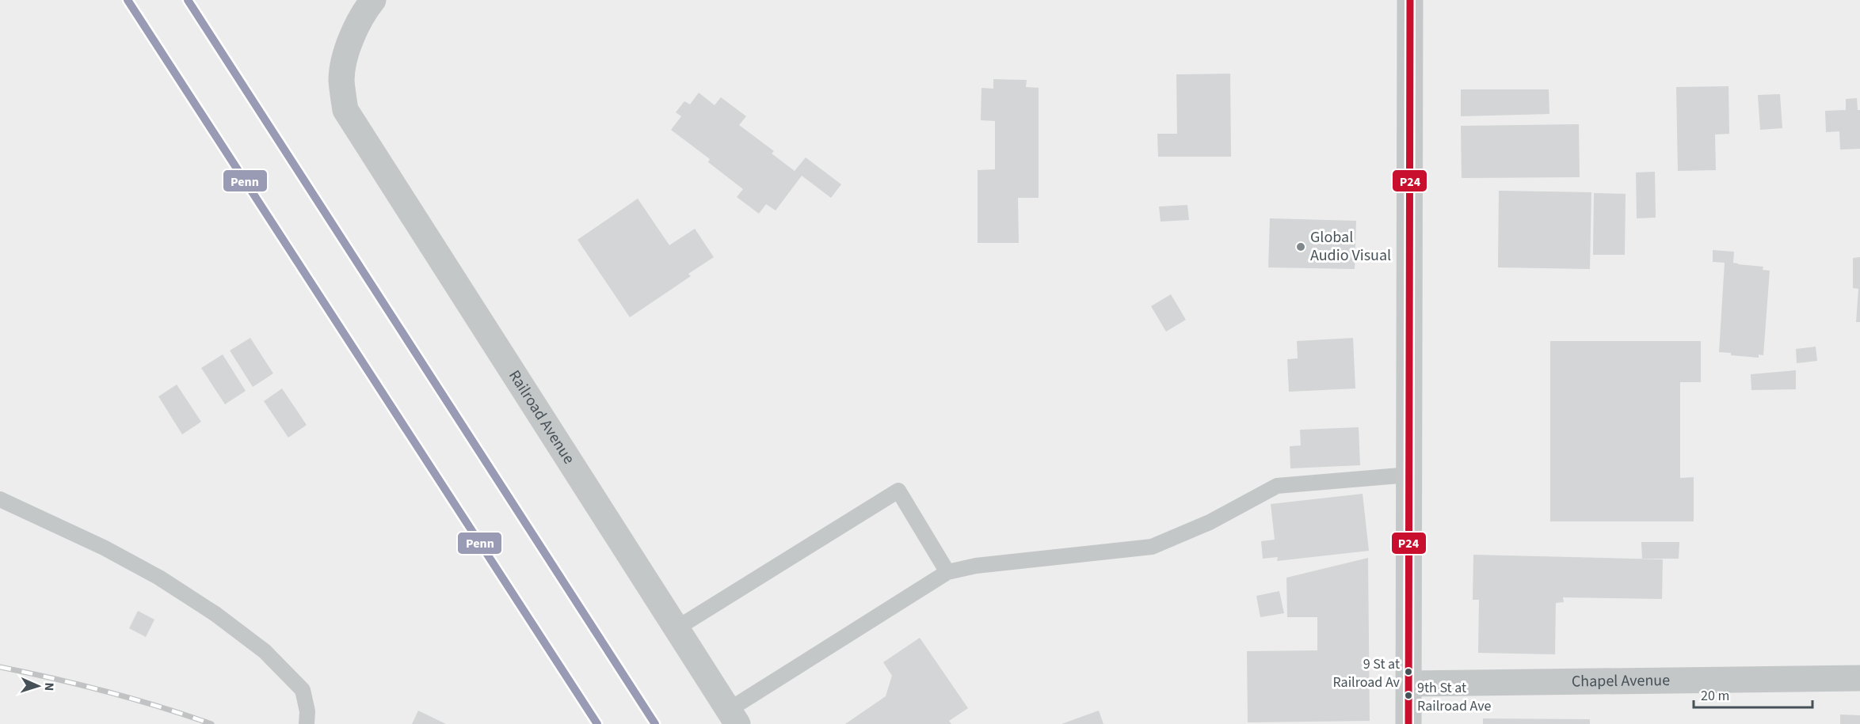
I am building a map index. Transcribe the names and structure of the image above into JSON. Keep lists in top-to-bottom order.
{
  "streets": {
    "street": ["Railroad Avenue", "Chapel Avenue"]
  },
  "places": ["Global Audio Visual", "9 St at Railroad Av", "9th St at Railroad Ave"],
  "lines": ["transit line Penn", "transit line P24"],
  "scale_bar": "20 m",
  "north": "right"
}
